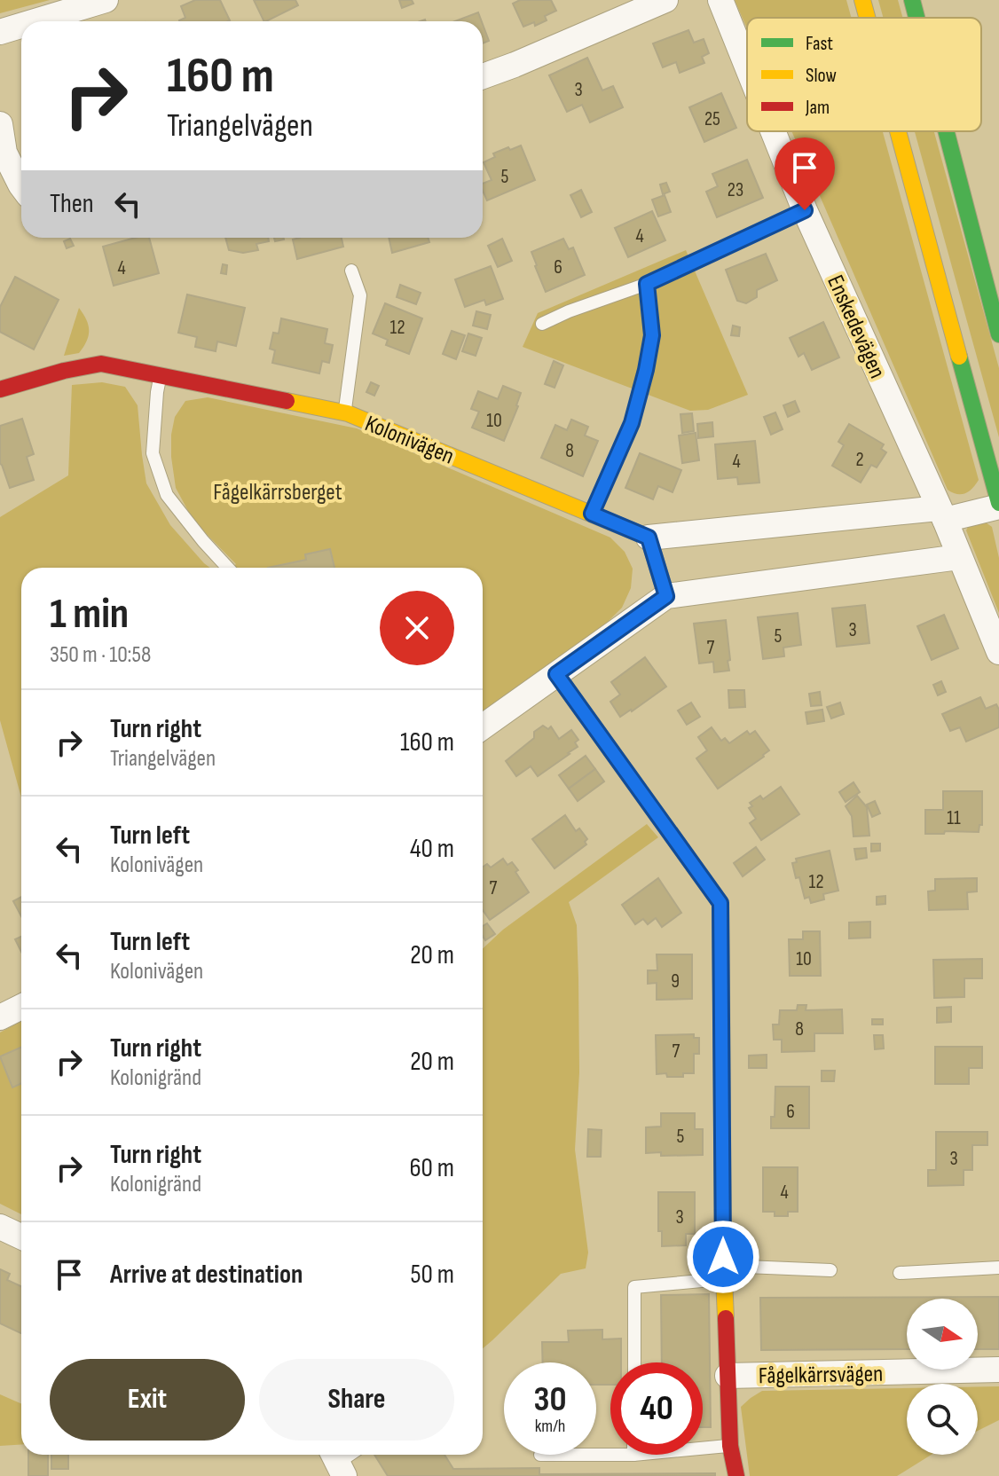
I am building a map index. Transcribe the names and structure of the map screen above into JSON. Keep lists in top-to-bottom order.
{
  "streets": {
    "street": ["Enskedevägen", "Kolonivägen", "Fågelkärrsvägen"]
  },
  "crossings": [
    ["Enskedevägen", "Kolonivägen"]
  ],
  "parks": ["Fågelkärrsberget"],
  "house_numbers": [
    "3",
    "25",
    "5",
    "23",
    "4",
    "6",
    "4",
    "12",
    "10",
    "8",
    "2",
    "4",
    "3",
    "5",
    "7",
    "11",
    "12",
    "7",
    "10",
    "9",
    "8",
    "7",
    "6",
    "5",
    "3",
    "4",
    "3"
  ],
  "legend": ["Fast", "Slow", "Jam"],
  "north": "right",
  "page": {
    "turn": ["160 m", "Triangelvägen"],
    "then": "Then",
    "heading": ["1 min", "350 m · 10:58"],
    "list": [
      {
        "name": "Turn right",
        "note": "Triangelvägen",
        "value": "160 m"
      },
      {
        "name": "Turn left",
        "note": "Kolonivägen",
        "value": "40 m"
      },
      {
        "name": "Turn left",
        "note": "Kolonivägen",
        "value": "20 m"
      },
      {
        "name": "Turn right",
        "note": "Kolonigränd",
        "value": "20 m"
      },
      {
        "name": "Turn right",
        "note": "Kolonigränd",
        "value": "60 m"
      },
      {
        "name": "Arrive at destination",
        "value": "50 m"
      }
    ],
    "buttons": ["Exit", "Share"],
    "speed": "30 km/h",
    "limit": "40"
  }
}
